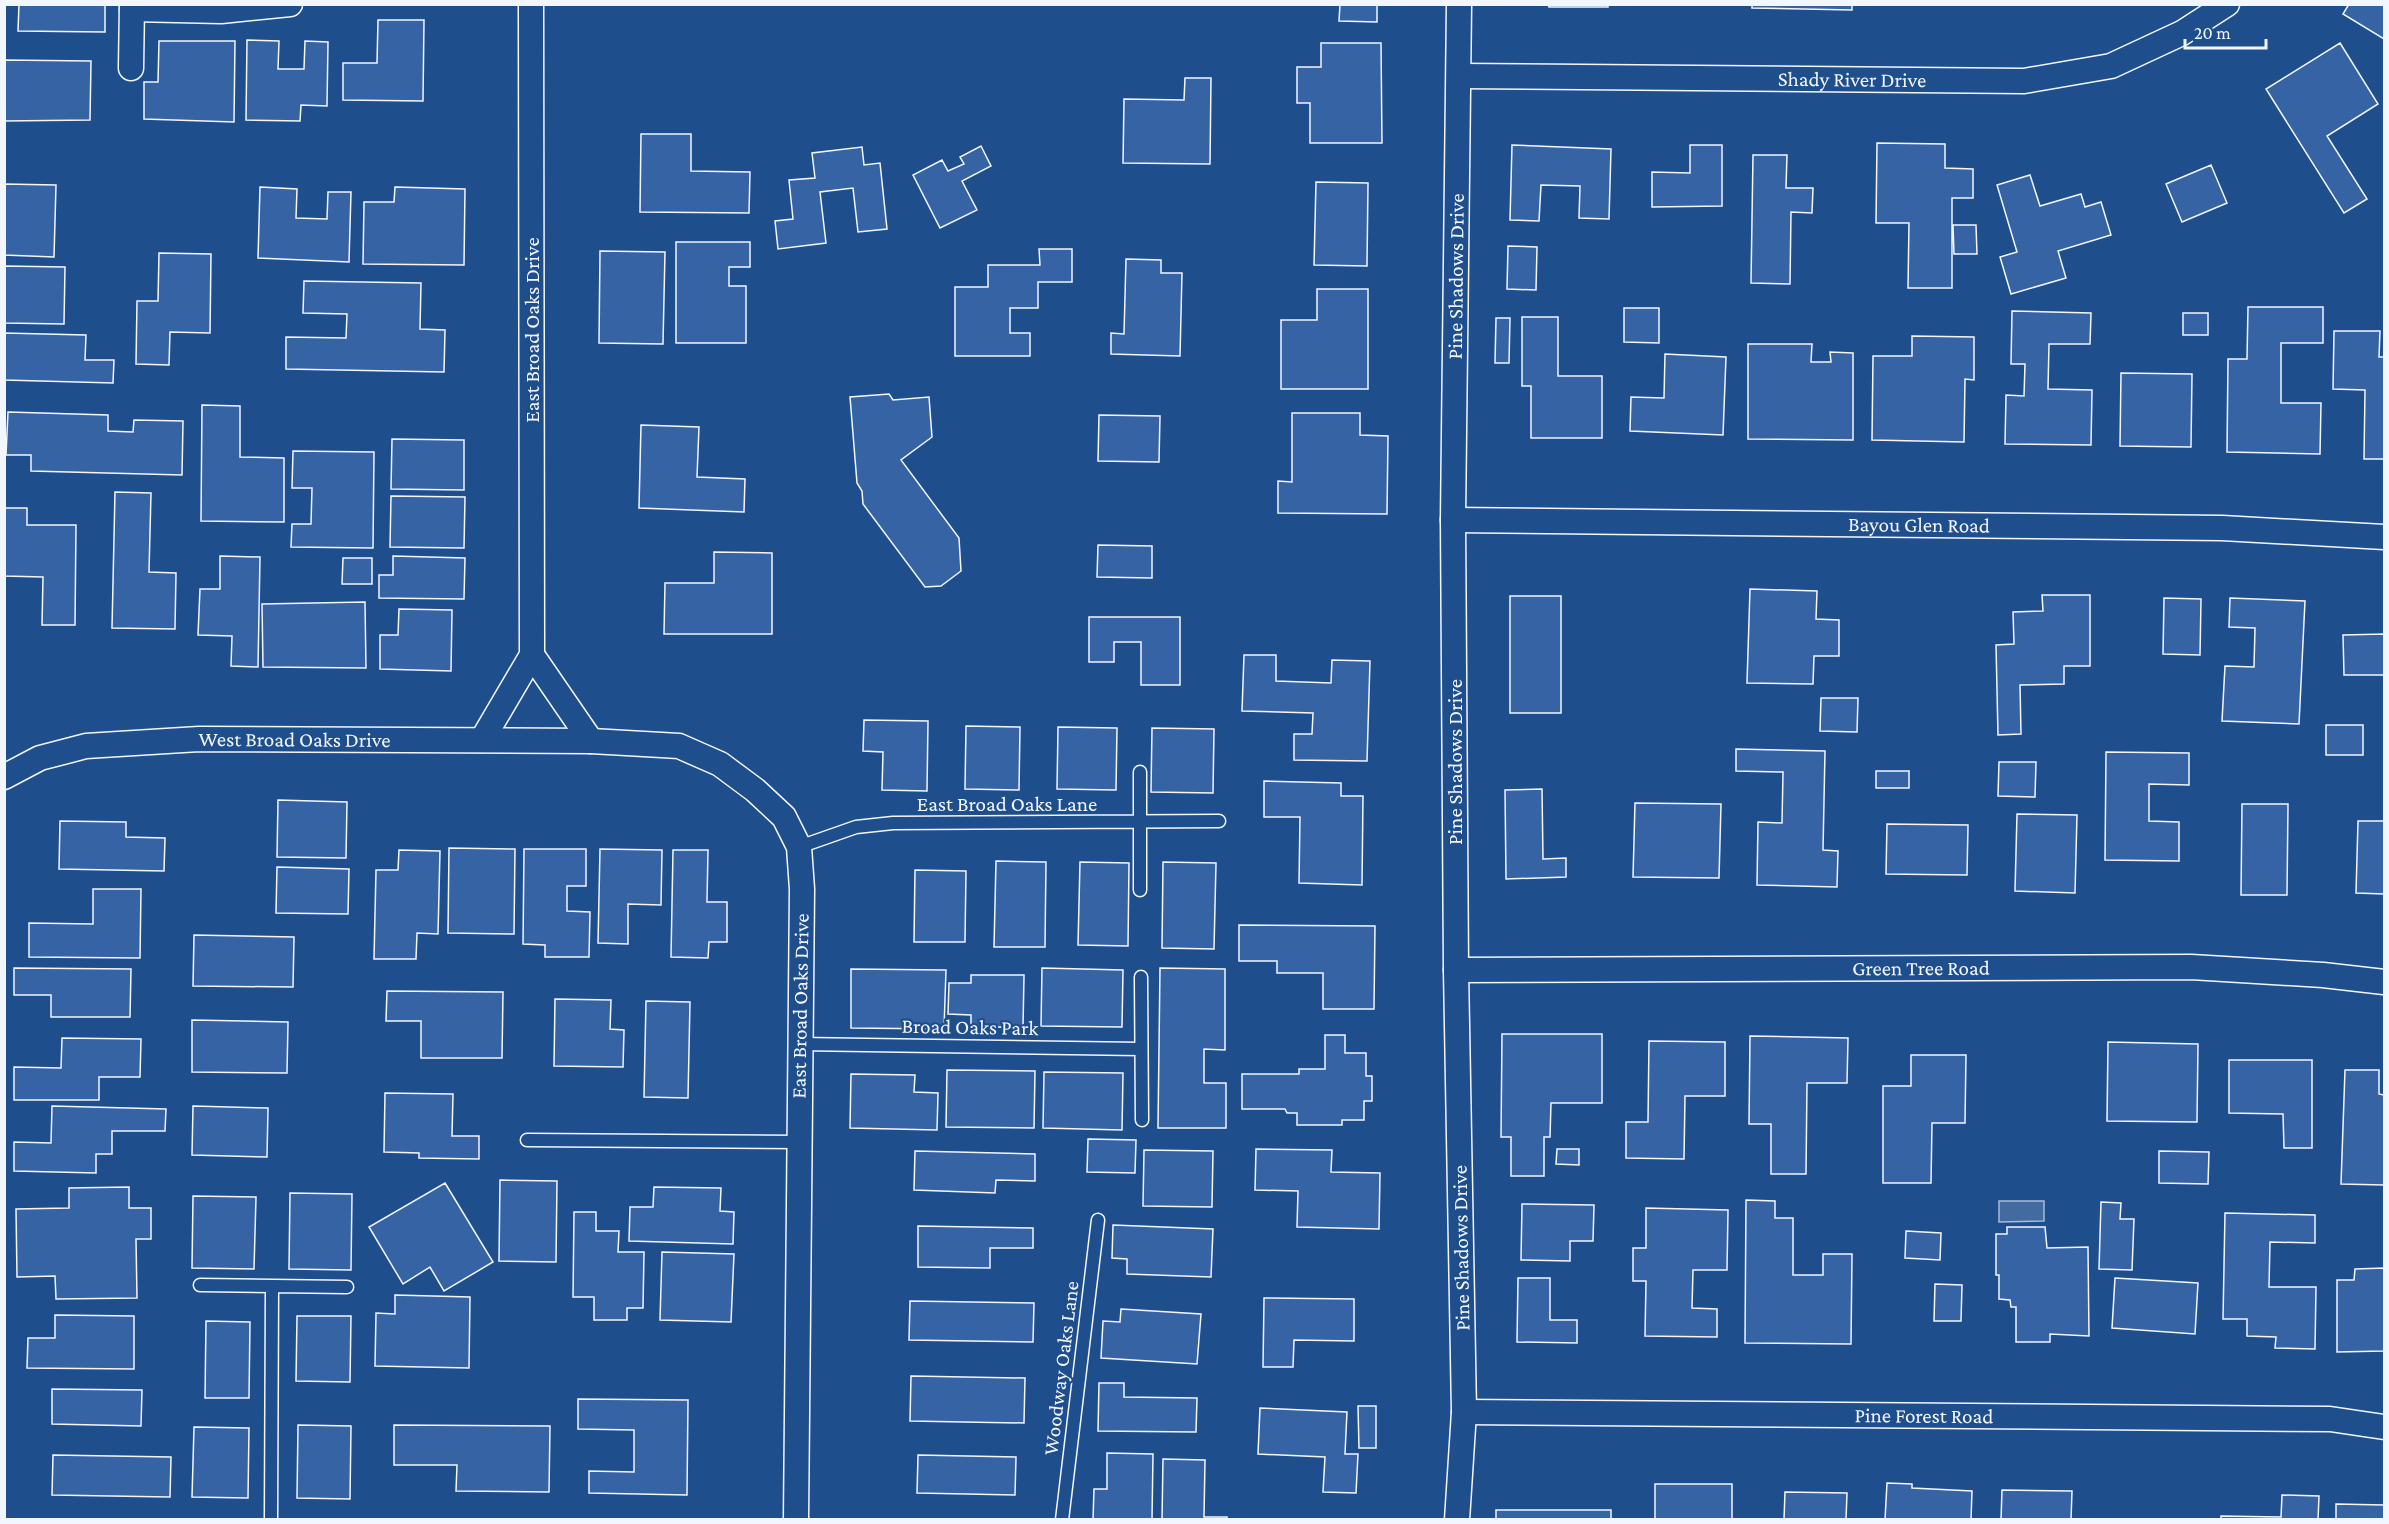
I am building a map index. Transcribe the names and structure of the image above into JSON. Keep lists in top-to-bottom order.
{
  "streets": {
    "street": [
      "Shady River Drive",
      "Pine Shadows Drive",
      "East Broad Oaks Drive",
      "Bayou Glen Road",
      "West Broad Oaks Drive",
      "Green Tree Road",
      "Pine Forest Road"
    ],
    "lane": ["East Broad Oaks Lane", "Broad Oaks Park", "Woodway Oaks Lane"]
  },
  "crossings": [
    ["Shady River Drive", "Pine Shadows Drive"],
    ["Pine Shadows Drive", "Bayou Glen Road"],
    ["Pine Shadows Drive", "Green Tree Road"],
    ["Pine Shadows Drive", "Pine Forest Road"],
    ["East Broad Oaks Drive", "West Broad Oaks Drive"],
    ["East Broad Oaks Drive", "East Broad Oaks Lane"],
    ["East Broad Oaks Drive", "Broad Oaks Park"]
  ],
  "scale_bar": "20 m"
}
